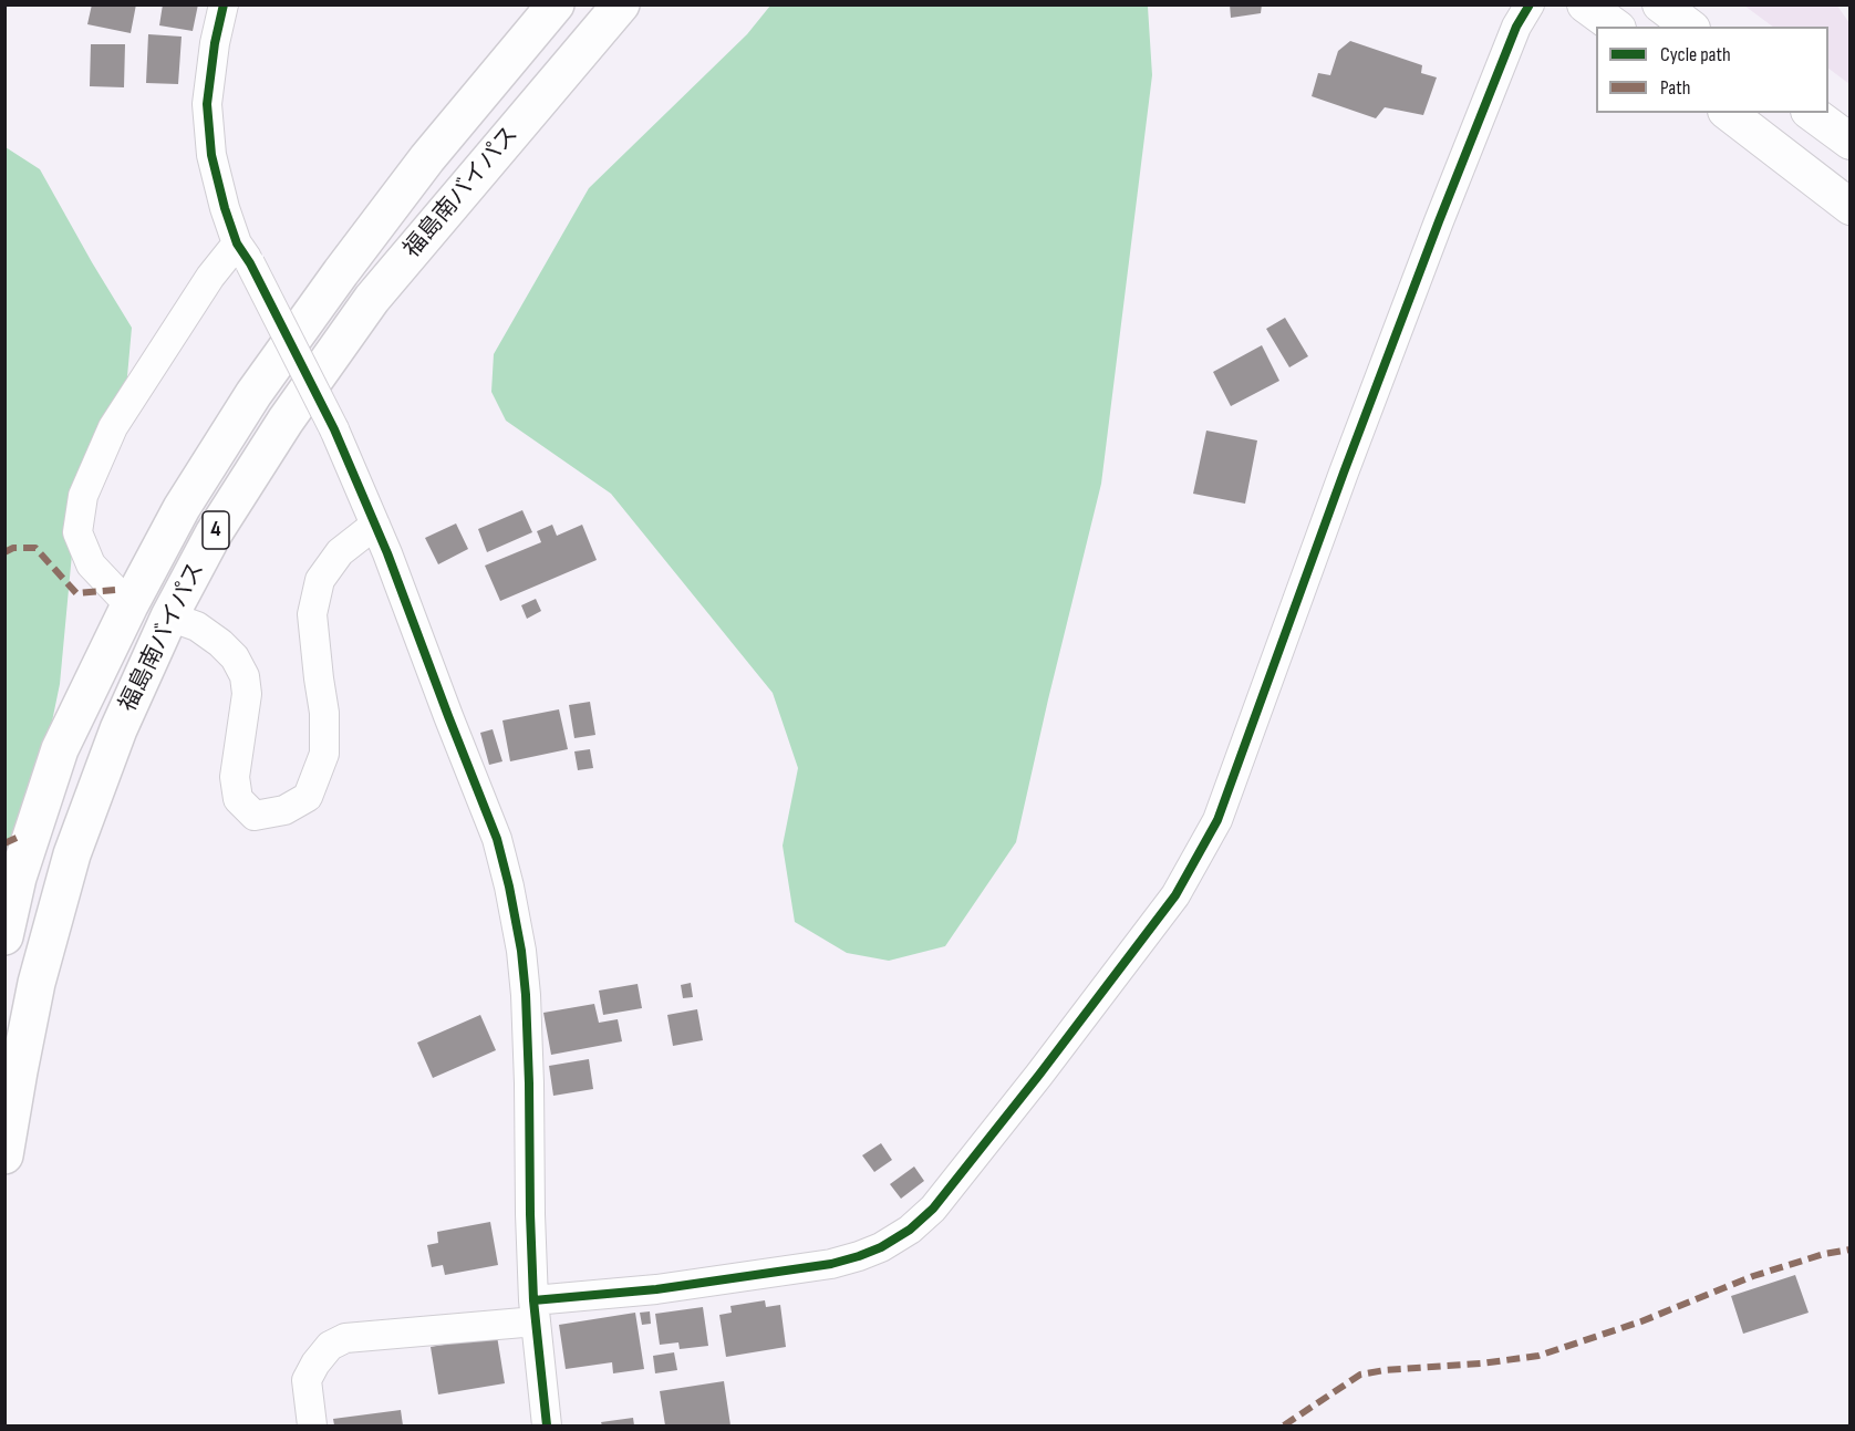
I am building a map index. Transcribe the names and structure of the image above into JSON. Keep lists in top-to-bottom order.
{
  "streets": {
    "highway": ["福島南バイパス", "4"]
  },
  "legend": ["Cycle path", "Path"]
}
